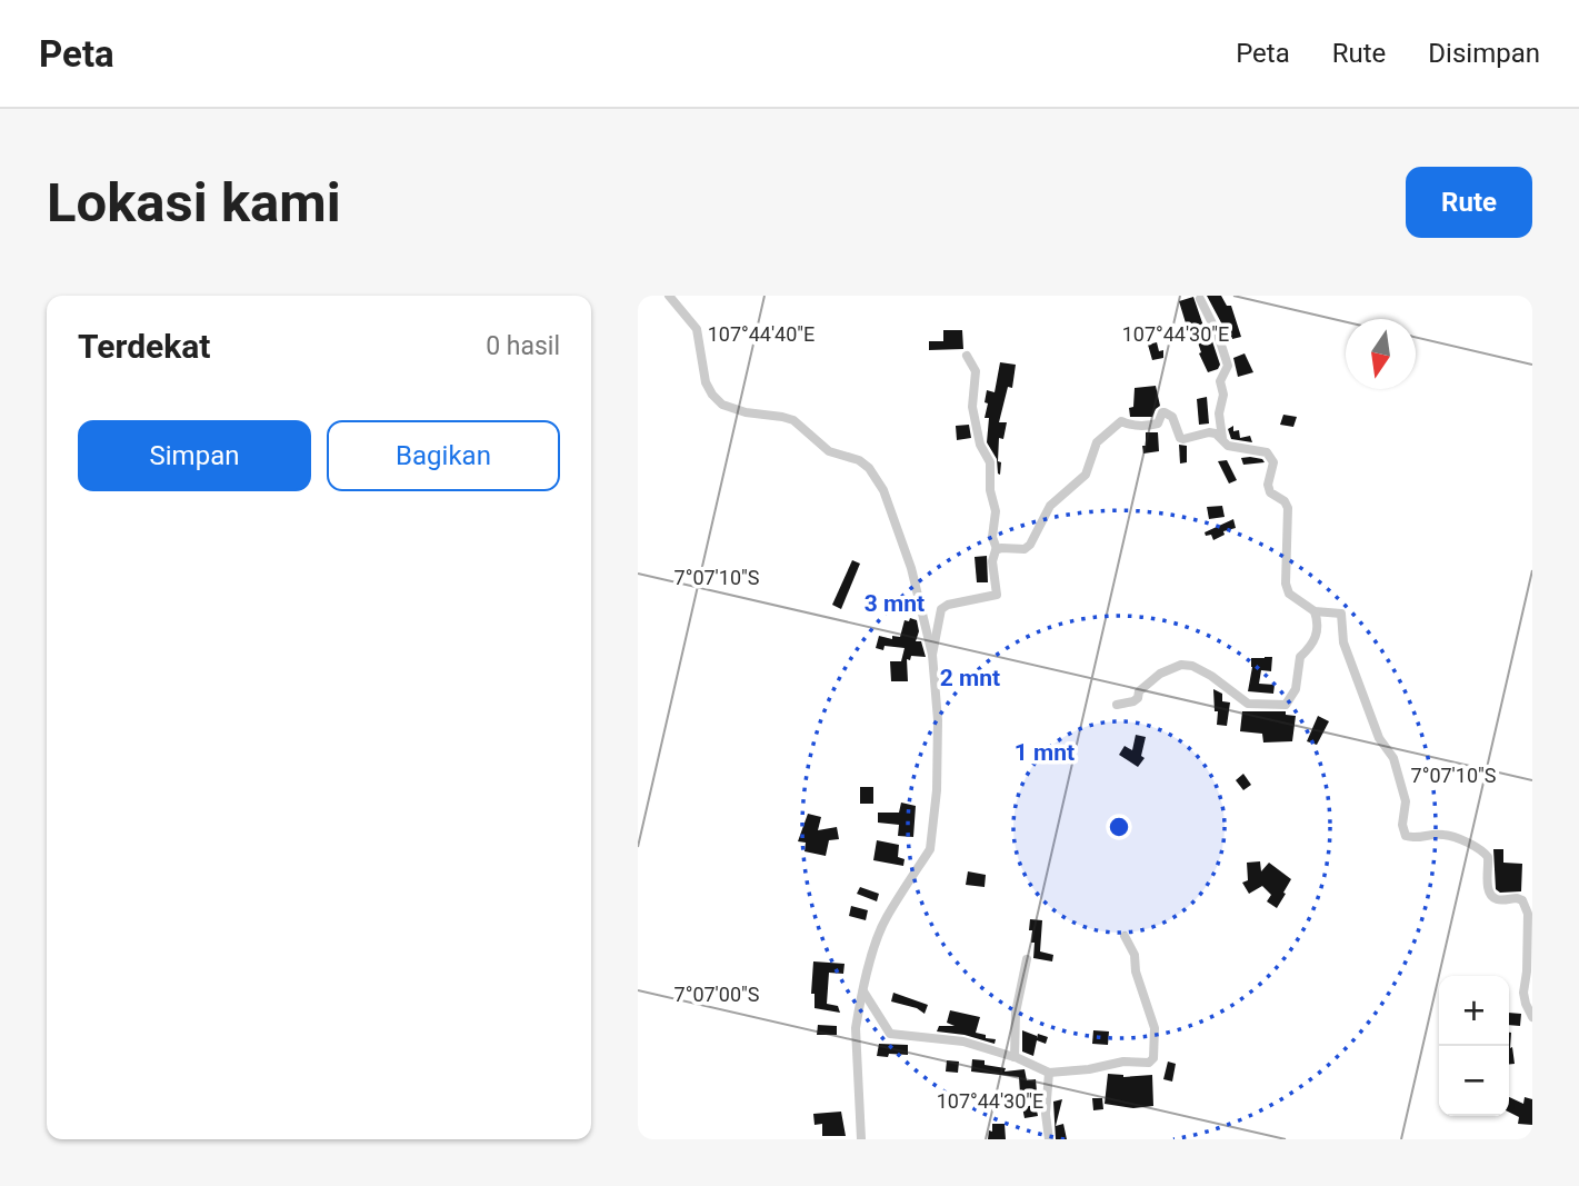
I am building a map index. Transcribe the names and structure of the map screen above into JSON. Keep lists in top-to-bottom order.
{
  "north": "bottom",
  "page": {
    "header": "Peta",
    "nav": ["Peta", "Rute", "Disimpan"],
    "buttons": [
      "Rute",
      ["Simpan", "Bagikan"]
    ],
    "title": "Lokasi kami",
    "heading": ["Terdekat", "0 hasil"],
    "map_buttons": ["+", "−"]
  },
  "coordinates": [
    "107°44'30\"E",
    "107°44'40\"E",
    "7°07'10\"S",
    "7°07'00\"S"
  ],
  "rings": ["3 mnt", "2 mnt", "1 mnt"]
}
